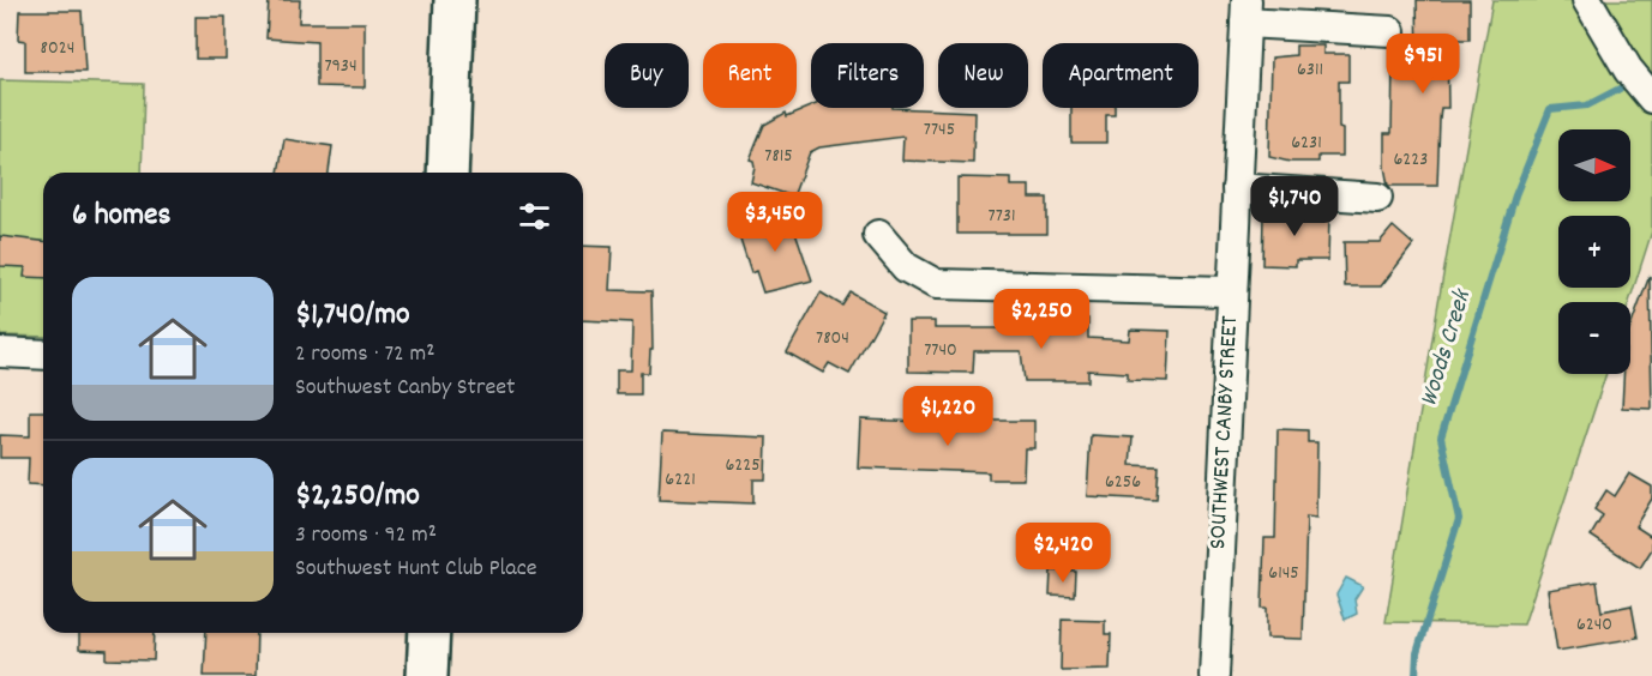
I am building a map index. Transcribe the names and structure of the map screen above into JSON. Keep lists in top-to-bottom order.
{
  "streets": {
    "street": ["SOUTHWEST CANBY STREET"]
  },
  "water": ["Woods Creek"],
  "house_numbers": [
    "8024",
    "7934",
    "6311",
    "7745",
    "6231",
    "7815",
    "6223",
    "7731",
    "7804",
    "7740",
    "6225",
    "6221",
    "6256",
    "6145",
    "6240"
  ],
  "north": "right",
  "page": {
    "price": [
      "$951",
      "$1,740",
      "$3,450",
      "$2,250",
      "$1,220",
      "$2,420"
    ],
    "chip": [
      "Buy",
      "Rent",
      "Filters",
      "New",
      "Apartment"
    ],
    "map_buttons": ["+", "−"],
    "heading": "6 homes",
    "list": [
      {
        "name": "$1,740/mo",
        "note": "2 rooms · 72 m² · Southwest Canby Street"
      },
      {
        "name": "$2,250/mo",
        "note": "3 rooms · 92 m² · Southwest Hunt Club Place"
      }
    ]
  }
}
